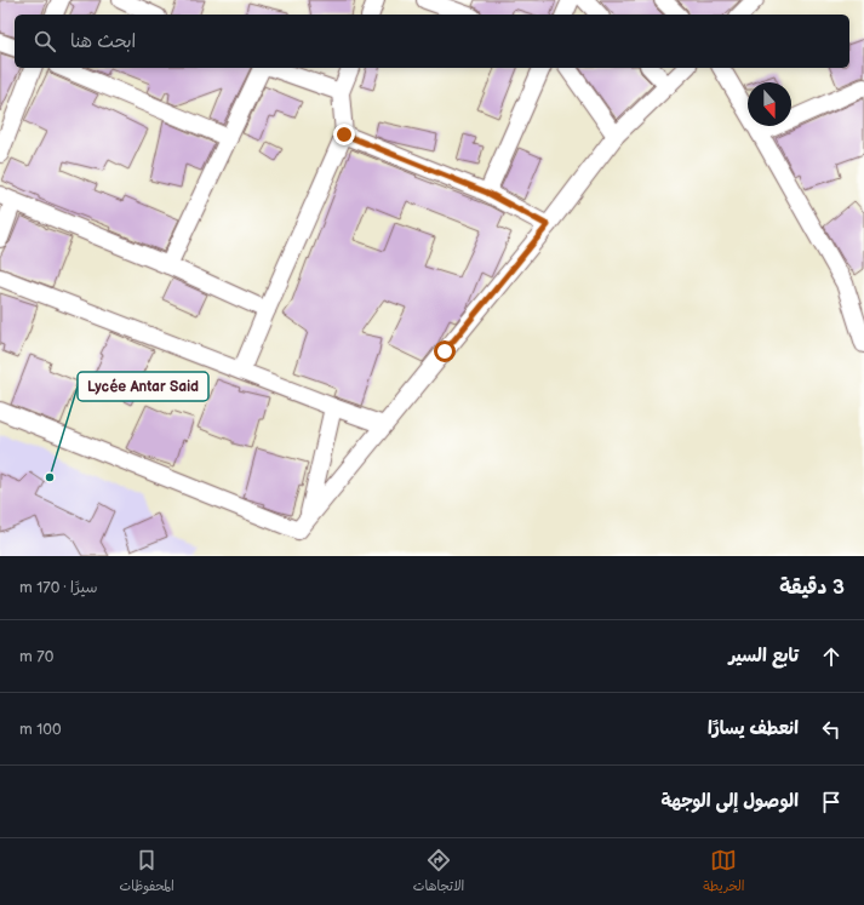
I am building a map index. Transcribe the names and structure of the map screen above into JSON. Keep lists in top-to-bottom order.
{
  "places": ["Lycée Antar Said"],
  "north": "bottom",
  "page": {
    "search": "ابحث هنا",
    "heading": ["3 دقيقة", "سيرًا · 170 m"],
    "list": [
      ["تابع السير", "70 m"],
      ["انعطف يسارًا", "100 m"],
      "الوصول إلى الوجهة"
    ],
    "nav": ["الخريطة", "الاتجاهات", "المحفوظات"]
  }
}
